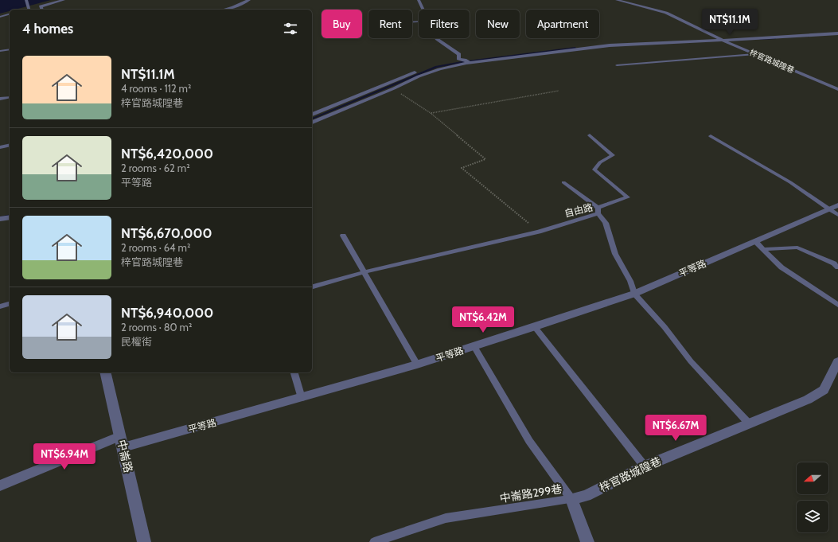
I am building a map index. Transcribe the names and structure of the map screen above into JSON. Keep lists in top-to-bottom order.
{
  "streets": {
    "street": ["梓官路城隍巷", "平等路", "中崙路"],
    "lane": ["自由路", "中崙路299巷"]
  },
  "crossings": [
    ["梓官路城隍巷", "自由路"],
    ["梓官路城隍巷", "中崙路299巷"],
    ["自由路", "平等路"],
    ["平等路", "中崙路"],
    ["平等路", "中崙路299巷"]
  ],
  "north": "left",
  "page": {
    "price": [
      "NT$11.1M",
      "NT$6.42M",
      "NT$6.67M",
      "NT$6.94M"
    ],
    "chip": [
      "Buy",
      "Rent",
      "Filters",
      "New",
      "Apartment"
    ],
    "heading": "4 homes",
    "list": [
      {
        "name": "NT$11.1M",
        "note": "4 rooms · 112 m² · 梓官路城隍巷"
      },
      {
        "name": "NT$6,420,000",
        "note": "2 rooms · 62 m² · 平等路"
      },
      {
        "name": "NT$6,670,000",
        "note": "2 rooms · 64 m² · 梓官路城隍巷"
      },
      {
        "name": "NT$6,940,000",
        "note": "2 rooms · 80 m² · 民權街"
      }
    ]
  }
}
